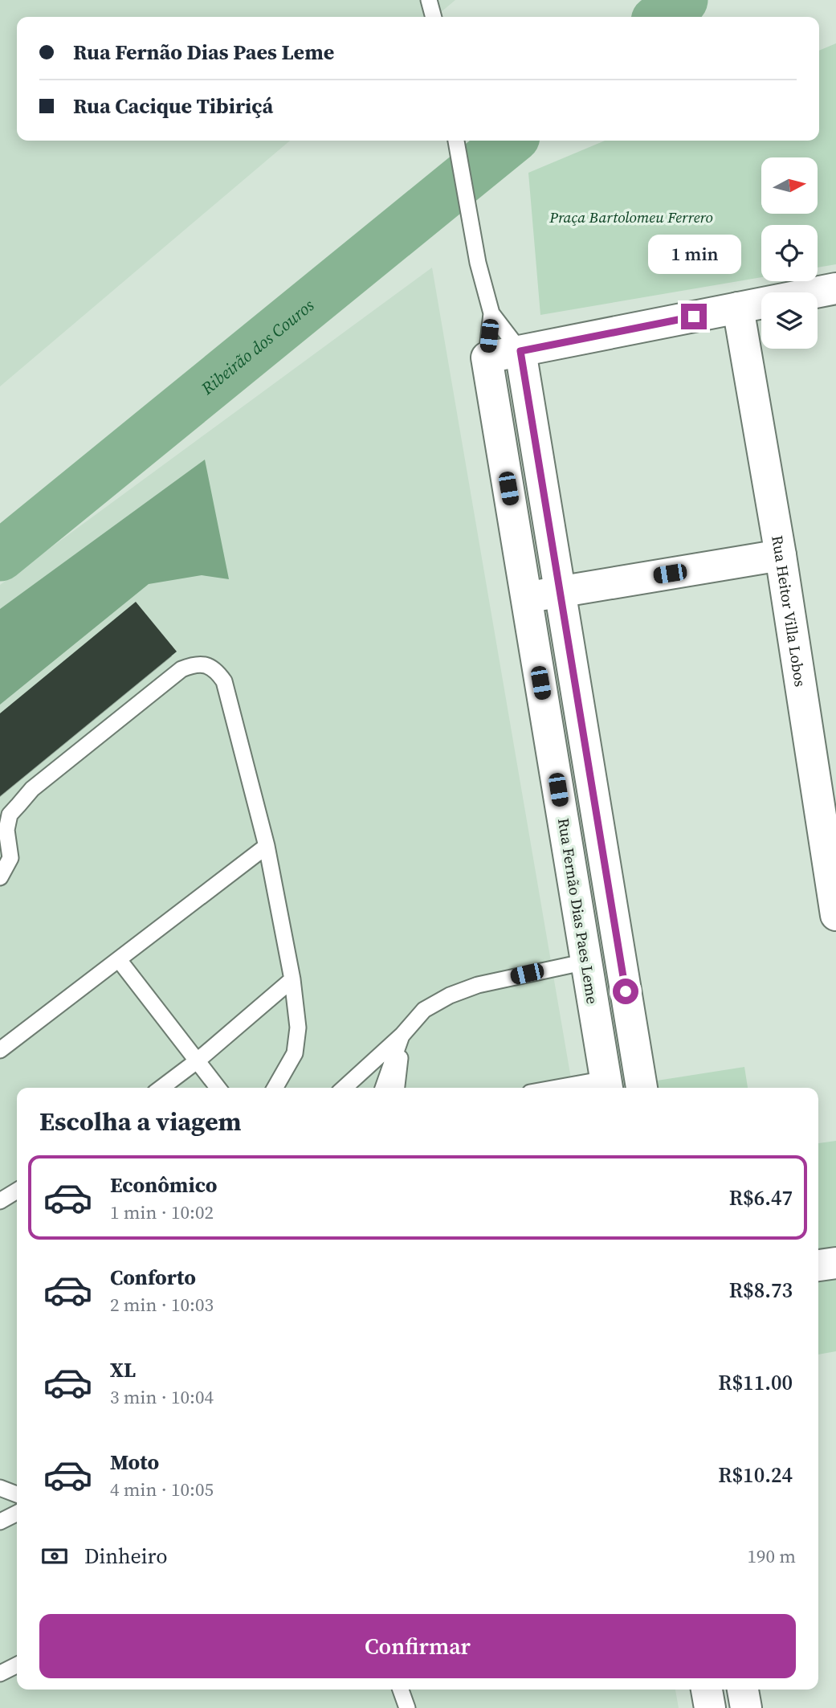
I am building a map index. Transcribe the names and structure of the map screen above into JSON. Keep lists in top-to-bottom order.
{
  "streets": {
    "street": ["Rua Heitor Villa Lobos", "Rua Fernão Dias Paes Leme"]
  },
  "water": ["Ribeirão dos Couros"],
  "parks": ["Praça Bartolomeu Ferrero"],
  "north": "right",
  "page": {
    "banner": ["Rua Fernão Dias Paes Leme", "Rua Cacique Tibiriçá"],
    "bubble": "1 min",
    "heading": "Escolha a viagem",
    "list": [
      {
        "name": "Econômico",
        "note": "1 min · 10:02",
        "value": "R$6.47"
      },
      {
        "name": "Conforto",
        "note": "2 min · 10:03",
        "value": "R$8.73"
      },
      {
        "name": "XL",
        "note": "3 min · 10:04",
        "value": "R$11.00"
      },
      {
        "name": "Moto",
        "note": "4 min · 10:05",
        "value": "R$10.24"
      }
    ],
    "pay": ["Dinheiro", "190 m"],
    "buttons": "Confirmar"
  }
}
